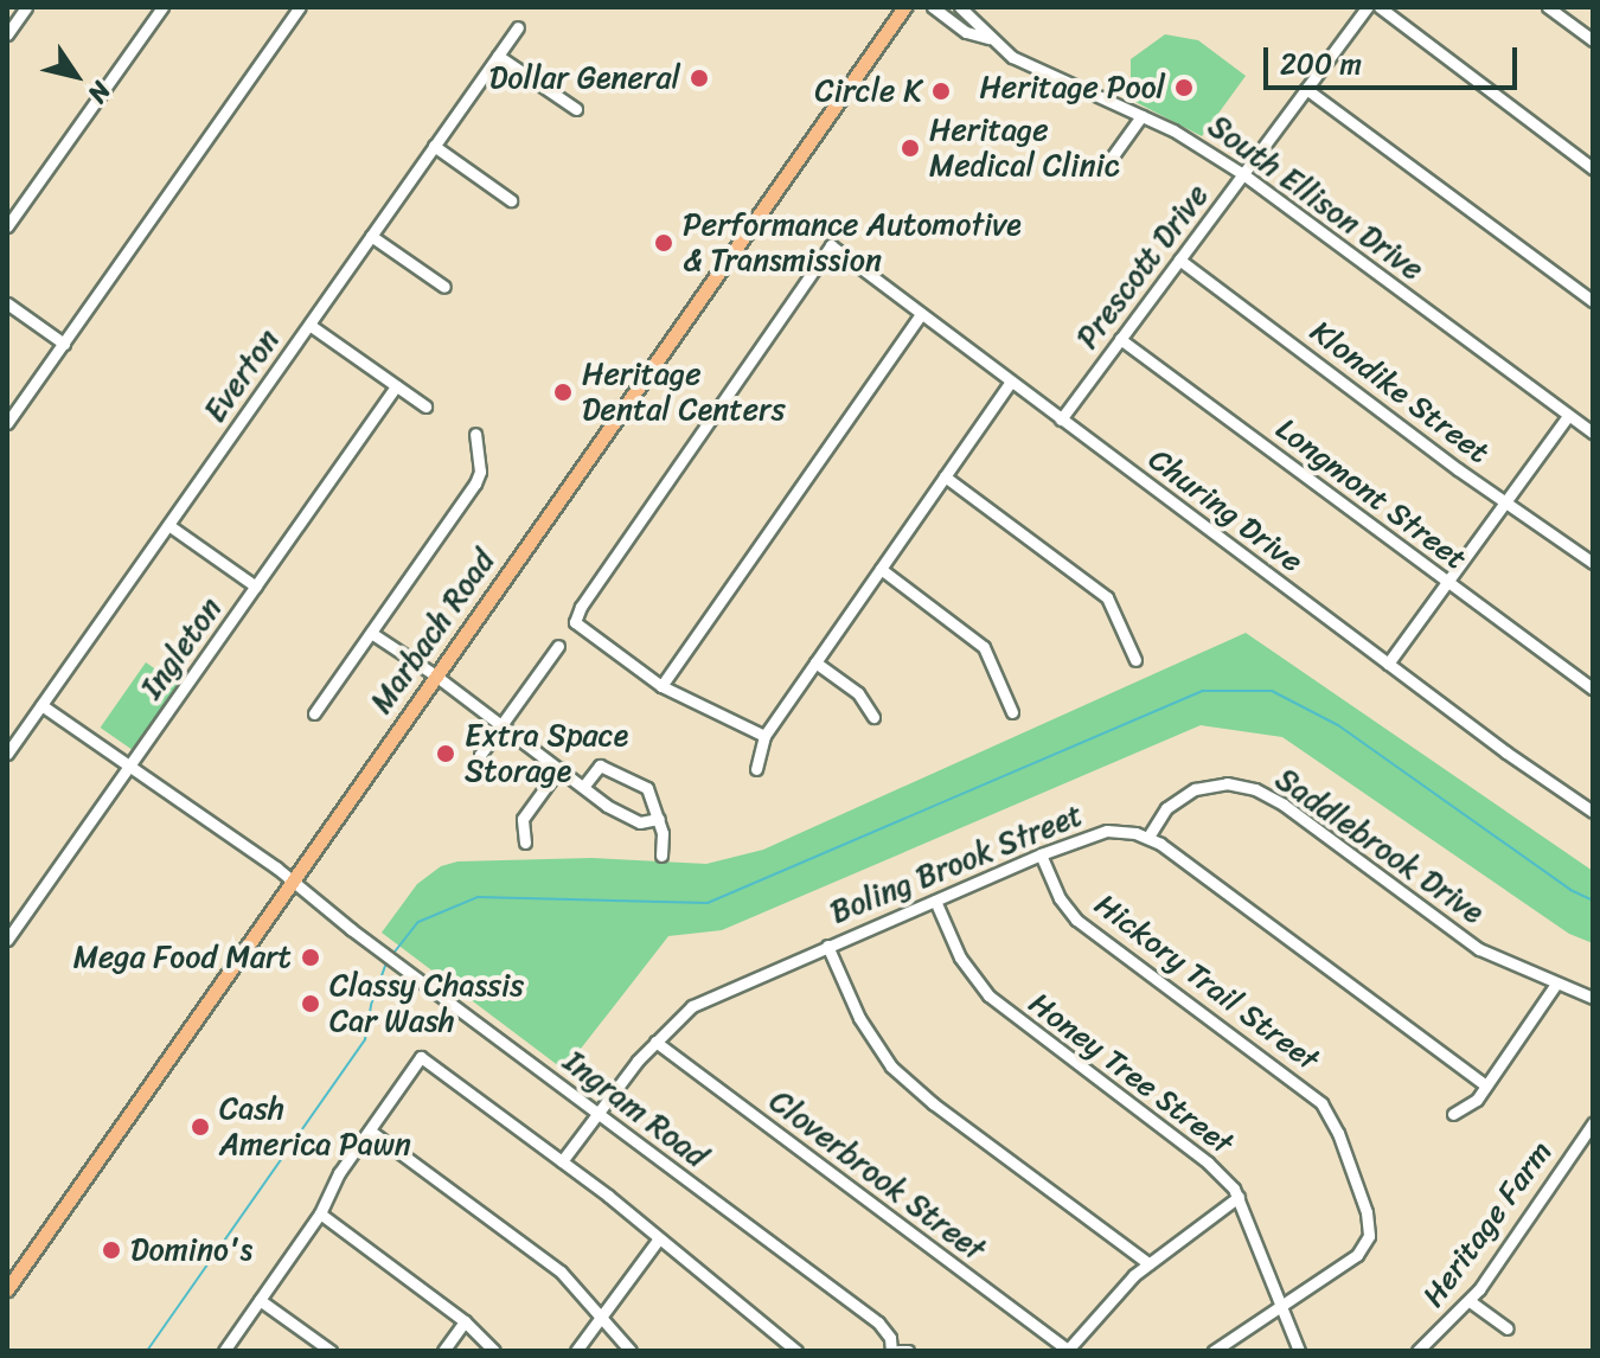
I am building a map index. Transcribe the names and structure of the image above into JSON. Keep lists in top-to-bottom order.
{
  "streets": {
    "main road": ["Marbach Road"],
    "street": [
      "South Ellison Drive",
      "Prescott Drive",
      "Everton",
      "Klondike Street",
      "Longmont Street",
      "Churing Drive",
      "Ingleton",
      "Saddlebrook Drive",
      "Boling Brook Street",
      "Hickory Trail Street",
      "Honey Tree Street",
      "Ingram Road",
      "Cloverbrook Street",
      "Heritage Farm"
    ]
  },
  "crossings": [
    ["South Ellison Drive", "Prescott Drive"],
    ["Prescott Drive", "Klondike Street"],
    ["Prescott Drive", "Longmont Street"],
    ["Prescott Drive", "Churing Drive"],
    ["Everton", "Ingram Road"],
    ["Marbach Road", "Ingram Road"],
    ["Ingleton", "Ingram Road"],
    ["Saddlebrook Drive", "Boling Brook Street"],
    ["Boling Brook Street", "Hickory Trail Street"],
    ["Boling Brook Street", "Honey Tree Street"],
    ["Boling Brook Street", "Ingram Road"],
    ["Boling Brook Street", "Cloverbrook Street"],
    ["Hickory Trail Street", "Honey Tree Street"]
  ],
  "places": [
    "Dollar General",
    "Heritage Pool",
    "Circle K",
    "Heritage Medical Clinic",
    "Performance Automotive & Transmission",
    "Heritage Dental Centers",
    "Extra Space Storage",
    "Mega Food Mart",
    "Classy Chassis Car Wash",
    "Cash America Pawn",
    "Domino's"
  ],
  "scale_bar": "200 m",
  "north": "bottom right"
}
